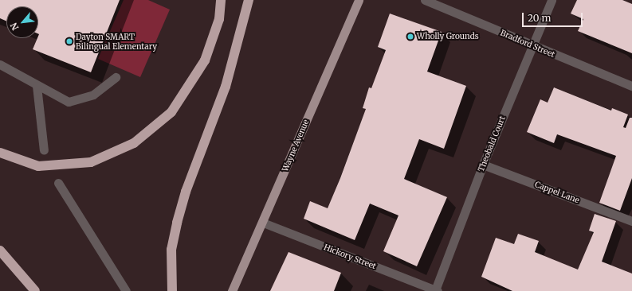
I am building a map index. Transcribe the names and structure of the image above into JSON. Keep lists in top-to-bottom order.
{
  "streets": {
    "main road": ["Wayne Avenue"],
    "street": [
      "Bradford Street",
      "Theobald Court",
      "Cappel Lane",
      "Hickory Street"
    ]
  },
  "crossings": [
    ["Bradford Street", "Theobald Court"],
    ["Theobald Court", "Cappel Lane"],
    ["Theobald Court", "Hickory Street"],
    ["Wayne Avenue", "Hickory Street"]
  ],
  "places": ["Wholly Grounds", "Dayton SMART Bilingual Elementary"],
  "scale_bar": "20 m",
  "north": "bottom left"
}
